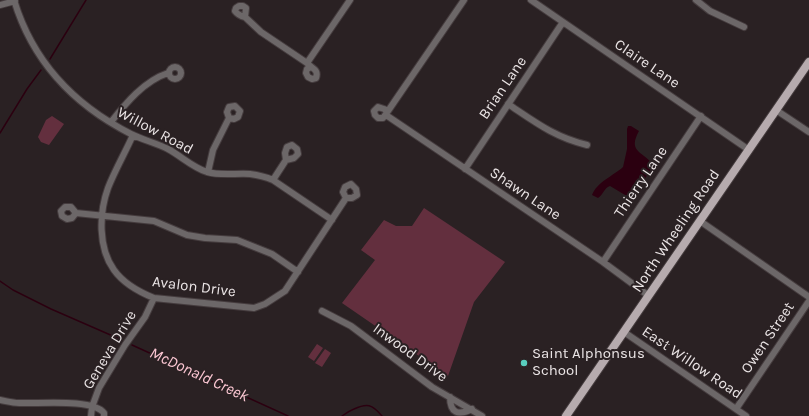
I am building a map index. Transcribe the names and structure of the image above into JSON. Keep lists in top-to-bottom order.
{
  "streets": {
    "main road": ["North Wheeling Road"],
    "street": [
      "Claire Lane",
      "Brian Lane",
      "Willow Road",
      "Thierry Lane",
      "Shawn Lane",
      "Avalon Drive",
      "Owen Street",
      "Geneva Drive",
      "Inwood Drive",
      "East Willow Road"
    ]
  },
  "crossings": [
    ["Claire Lane", "Brian Lane"],
    ["Claire Lane", "Thierry Lane"],
    ["Claire Lane", "North Wheeling Road"],
    ["Brian Lane", "Shawn Lane"],
    ["Willow Road", "Avalon Drive"],
    ["Thierry Lane", "Shawn Lane"],
    ["Shawn Lane", "North Wheeling Road"],
    ["North Wheeling Road", "East Willow Road"],
    ["Avalon Drive", "Geneva Drive"],
    ["Owen Street", "East Willow Road"]
  ],
  "water": ["McDonald Creek"],
  "places": ["Saint Alphonsus School"]
}
